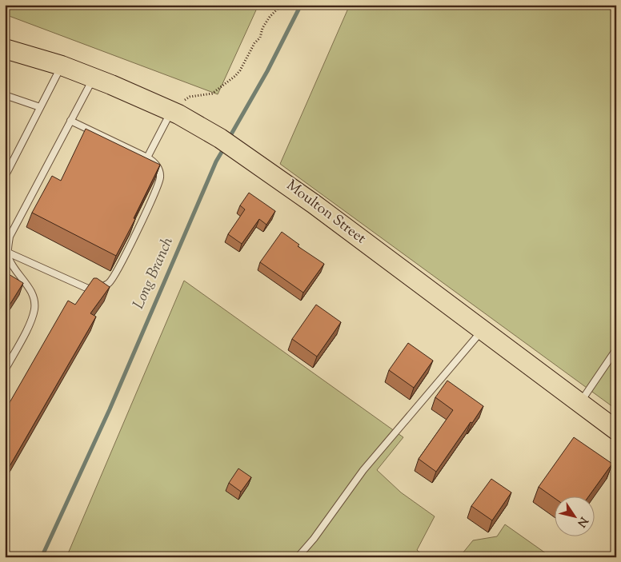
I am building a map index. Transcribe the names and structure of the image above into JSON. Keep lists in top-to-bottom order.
{
  "streets": {
    "main road": ["Moulton Street"]
  },
  "water": ["Long Branch"],
  "north": "bottom right"
}
